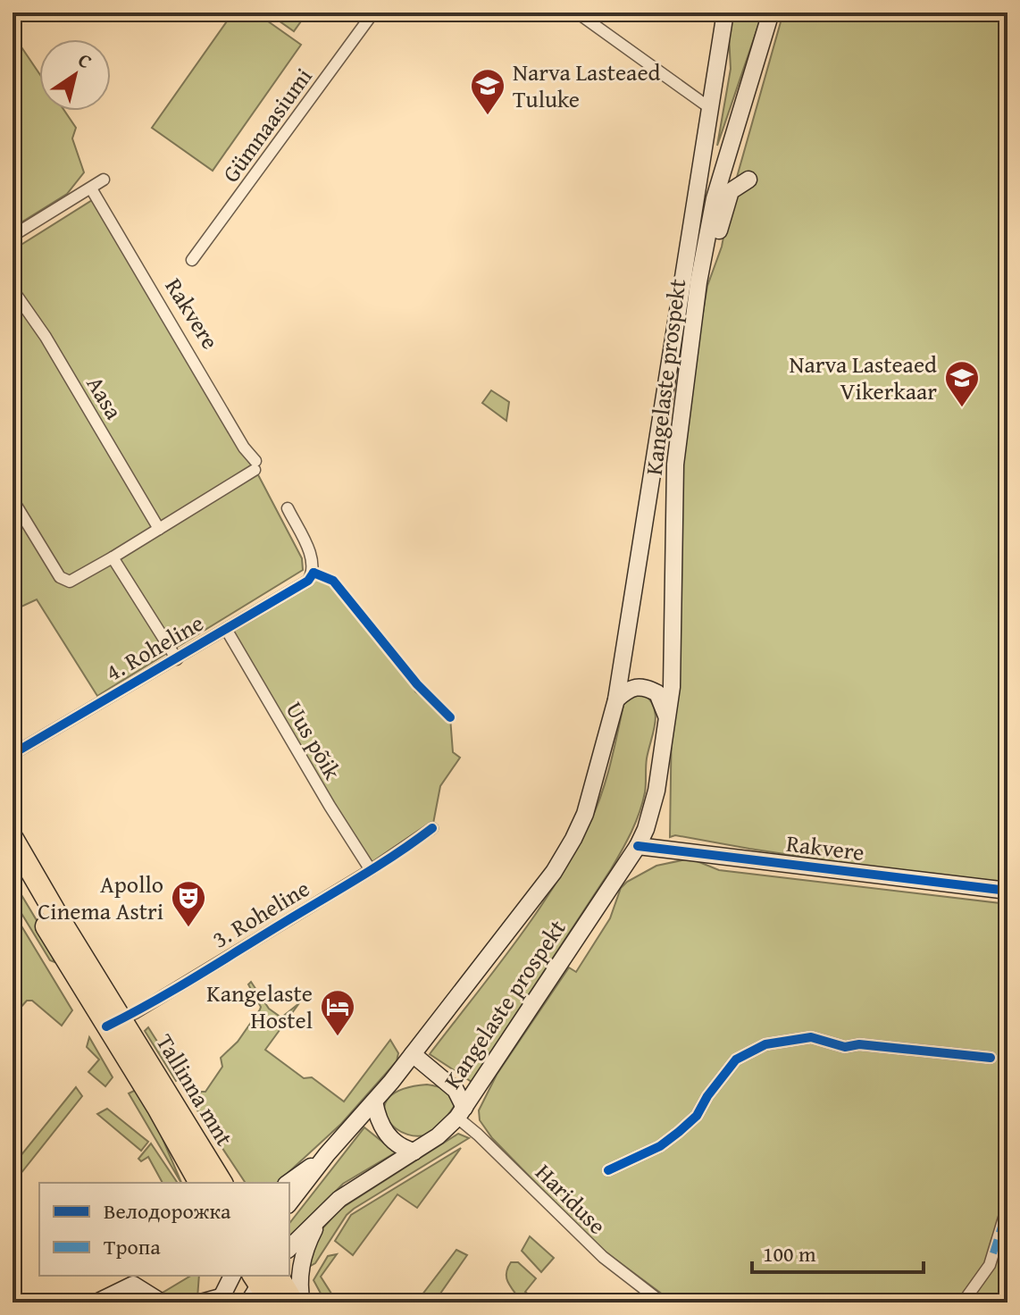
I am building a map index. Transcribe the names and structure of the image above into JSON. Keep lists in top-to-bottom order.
{
  "streets": {
    "highway": ["Tallinna mnt"],
    "main road": ["Rakvere", "Kangelaste prospekt"],
    "street": [
      "Gümnaasiumi",
      "Aasa",
      "4. Roheline",
      "Uus põik",
      "3. Roheline",
      "Hariduse"
    ]
  },
  "crossings": [
    ["Rakvere", "Kangelaste prospekt"],
    ["Rakvere", "Aasa"],
    ["Kangelaste prospekt", "Hariduse"],
    ["4. Roheline", "Uus põik"],
    ["Uus põik", "3. Roheline"],
    ["3. Roheline", "Tallinna mnt"]
  ],
  "places": {
    "school or university": ["Narva Lasteaed Tuluke", "Narva Lasteaed Vikerkaar"],
    "theatre": ["Apollo Cinema Astri"],
    "hotel": ["Kangelaste Hostel"]
  },
  "legend": ["Велодорожка", "Тропа"],
  "scale_bar": "100 m",
  "north": "top right"
}
